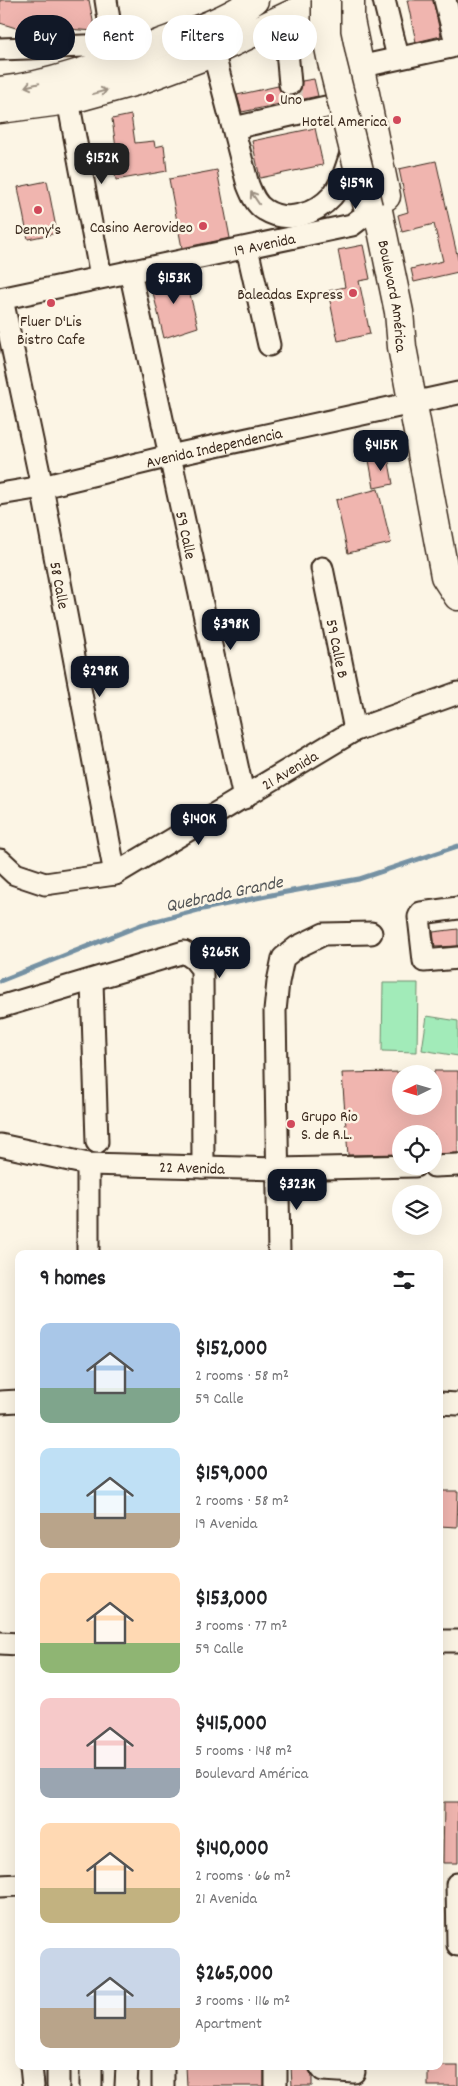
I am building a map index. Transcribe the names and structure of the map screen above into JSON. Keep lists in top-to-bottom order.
{
  "streets": {
    "main road": ["Boulevard América"],
    "street": [
      "19 Avenida",
      "Avenida Independencia",
      "59 Calle",
      "58 Calle",
      "59 Calle B",
      "21 Avenida",
      "22 Avenida"
    ]
  },
  "crossings": [
    ["19 Avenida", "59 Calle"],
    ["19 Avenida", "58 Calle"],
    ["Boulevard América", "Avenida Independencia"],
    ["Avenida Independencia", "59 Calle"],
    ["Avenida Independencia", "58 Calle"],
    ["59 Calle", "21 Avenida"],
    ["58 Calle", "21 Avenida"],
    ["59 Calle B", "21 Avenida"]
  ],
  "water": ["Quebrada Grande"],
  "places": [
    "Uno",
    "Hotel America",
    "Denny's",
    "Casino Aerovideo",
    "Baleadas Express",
    "Fluer D'Lis Bistro Cafe",
    "Grupo Rio S. de R.L."
  ],
  "north": "left",
  "page": {
    "chip": [
      "Buy",
      "Rent",
      "Filters",
      "New"
    ],
    "price": [
      "$152K",
      "$159K",
      "$153K",
      "$415K",
      "$398K",
      "$298K",
      "$140K",
      "$265K",
      "$323K"
    ],
    "heading": "9 homes",
    "list": [
      {
        "name": "$152,000",
        "note": "2 rooms · 58 m² · 59 Calle"
      },
      {
        "name": "$159,000",
        "note": "2 rooms · 58 m² · 19 Avenida"
      },
      {
        "name": "$153,000",
        "note": "3 rooms · 77 m² · 59 Calle"
      },
      {
        "name": "$415,000",
        "note": "5 rooms · 148 m² · Boulevard América"
      },
      {
        "name": "$140,000",
        "note": "2 rooms · 66 m² · 21 Avenida"
      },
      {
        "name": "$265,000",
        "note": "3 rooms · 116 m² · Apartment"
      }
    ]
  }
}
